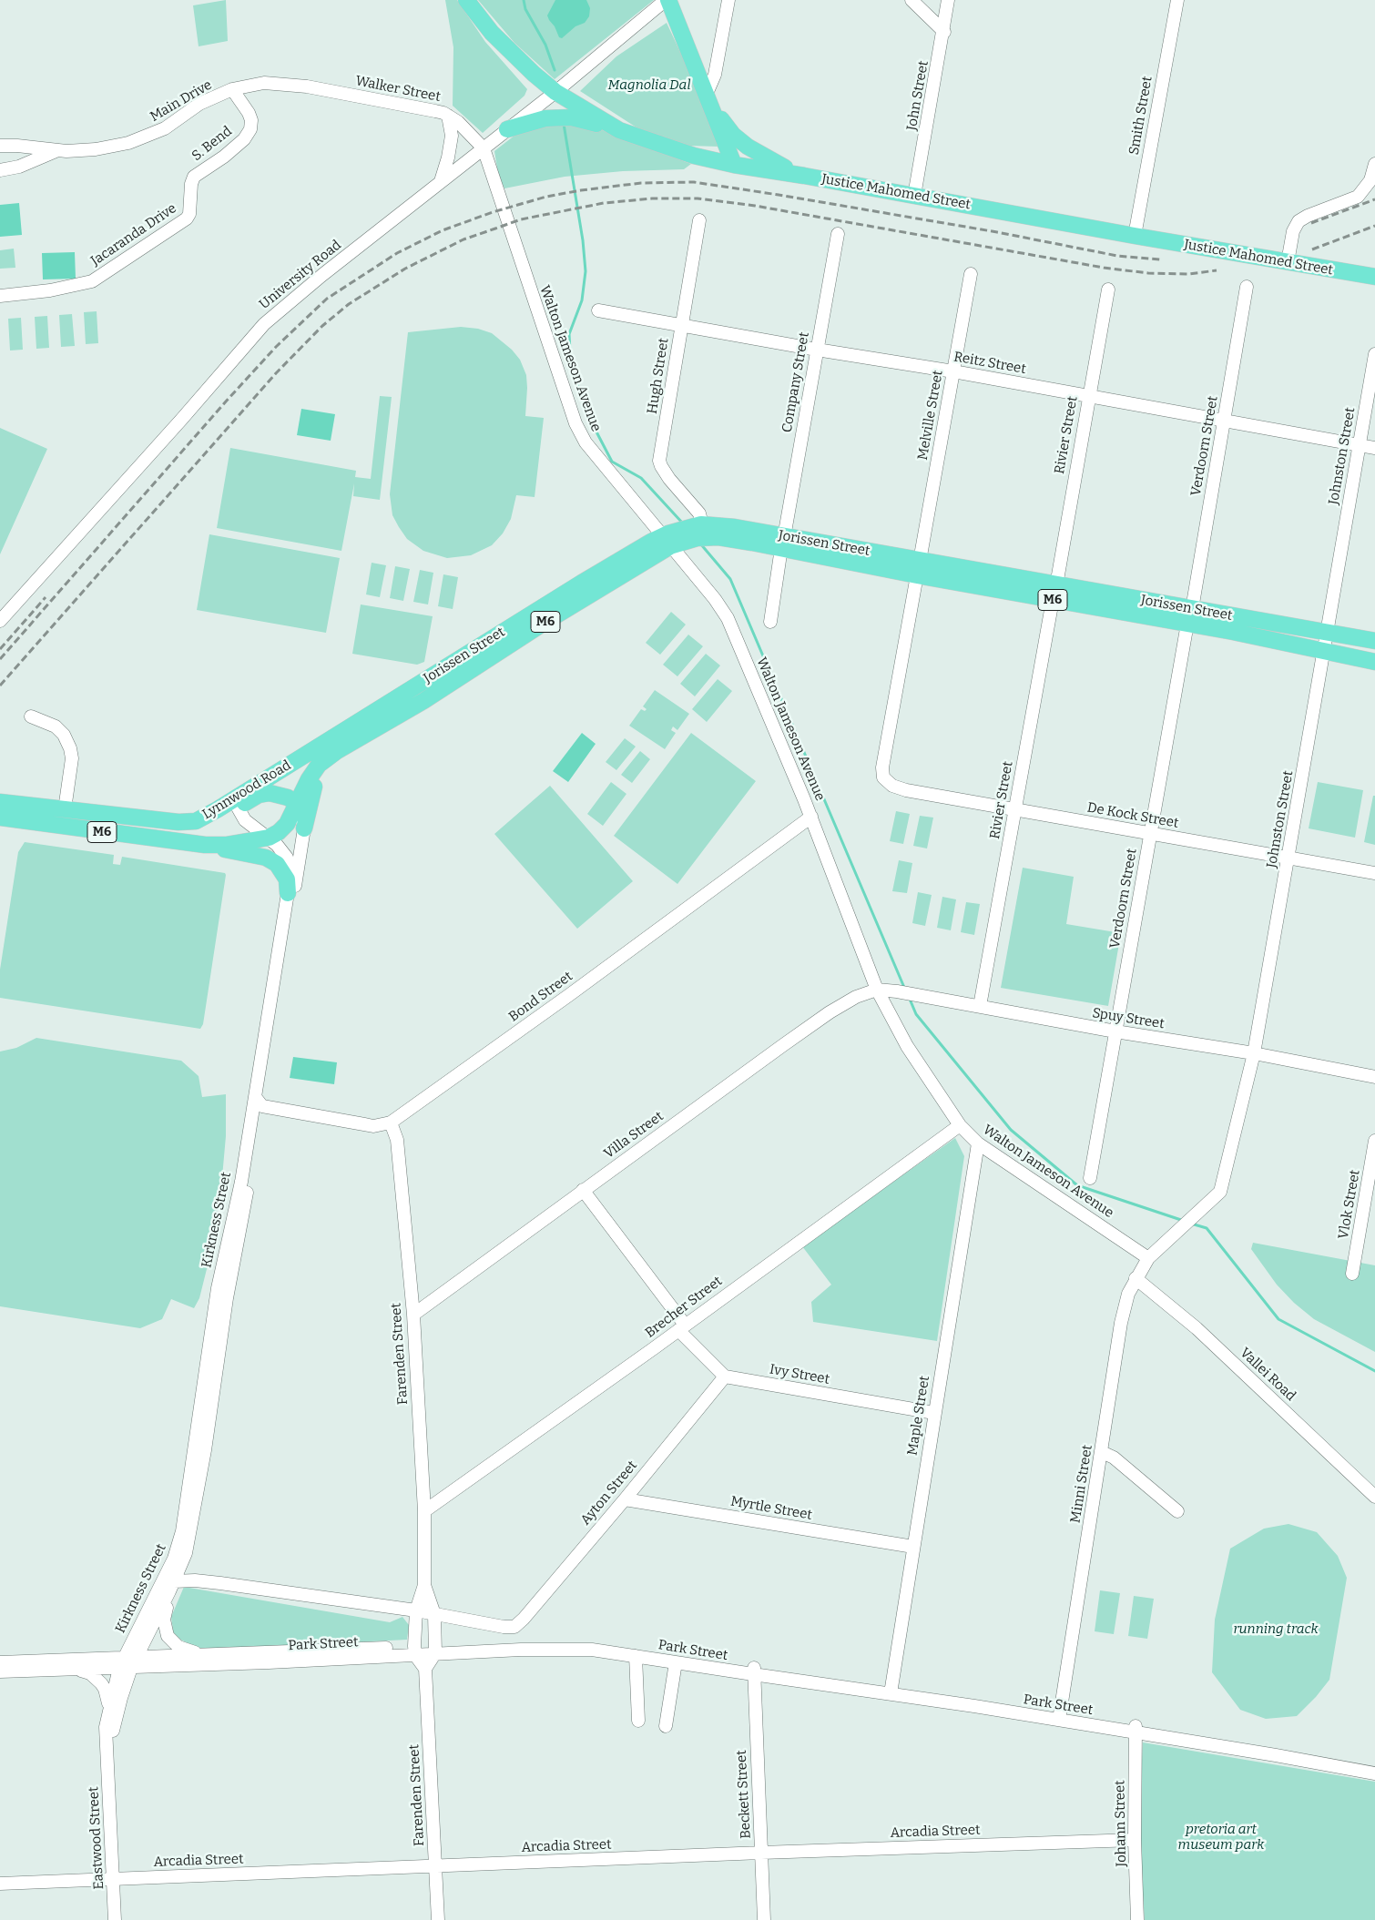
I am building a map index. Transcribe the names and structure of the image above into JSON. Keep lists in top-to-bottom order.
{
  "streets": {
    "main road": [
      "Justice Mahomed Street",
      "Jorissen Street",
      "M6",
      "Lynnwood Road"
    ],
    "street": [
      "Walker Street",
      "John Street",
      "Main Drive",
      "Smith Street",
      "S. Bend",
      "Jacaranda Drive",
      "University Road",
      "Walton Jameson Avenue",
      "Reitz Street",
      "Hugh Street",
      "Company Street",
      "Melville Street",
      "Rivier Street",
      "Verdoorn Street",
      "Johnston Street",
      "De Kock Street",
      "Bond Street",
      "Spuy Street",
      "Villa Street",
      "Vlok Street",
      "Kirkness Street",
      "Brecher Street",
      "Farenden Street",
      "Ivy Street",
      "Vallei Road",
      "Maple Street",
      "Minni Street",
      "Ayton Street",
      "Myrtle Street",
      "Park Street",
      "Beckett Street",
      "Johann Street",
      "Arcadia Street",
      "Eastwood Street"
    ]
  },
  "crossings": [
    ["Walker Street", "Main Drive"],
    ["Walker Street", "University Road"],
    ["Walker Street", "Walton Jameson Avenue"],
    ["John Street", "Justice Mahomed Street"],
    ["Main Drive", "S. Bend"],
    ["Smith Street", "Justice Mahomed Street"],
    ["S. Bend", "Jacaranda Drive"],
    ["Justice Mahomed Street", "University Road"],
    ["University Road", "Walton Jameson Avenue"],
    ["Walton Jameson Avenue", "Johnston Street"],
    ["Walton Jameson Avenue", "Jorissen Street"],
    ["Walton Jameson Avenue", "Bond Street"],
    ["Walton Jameson Avenue", "Spuy Street"],
    ["Walton Jameson Avenue", "Villa Street"],
    ["Walton Jameson Avenue", "Brecher Street"],
    ["Walton Jameson Avenue", "Maple Street"],
    ["Walton Jameson Avenue", "Minni Street"],
    ["Reitz Street", "Hugh Street"],
    ["Reitz Street", "Company Street"],
    ["Reitz Street", "Melville Street"],
    ["Reitz Street", "Rivier Street"],
    ["Reitz Street", "Verdoorn Street"],
    ["Reitz Street", "Johnston Street"],
    ["Hugh Street", "Jorissen Street"],
    ["Company Street", "Jorissen Street"],
    ["Melville Street", "Jorissen Street"],
    ["Melville Street", "De Kock Street"],
    ["Rivier Street", "Jorissen Street"],
    ["Rivier Street", "De Kock Street"],
    ["Rivier Street", "Spuy Street"],
    ["Verdoorn Street", "Jorissen Street"],
    ["Verdoorn Street", "De Kock Street"],
    ["Verdoorn Street", "Spuy Street"],
    ["Johnston Street", "Jorissen Street"],
    ["Johnston Street", "De Kock Street"],
    ["Johnston Street", "Spuy Street"],
    ["Johnston Street", "Minni Street"],
    ["Jorissen Street", "Lynnwood Road"],
    ["Lynnwood Road", "Kirkness Street"],
    ["Bond Street", "Kirkness Street"],
    ["Bond Street", "Farenden Street"],
    ["Spuy Street", "Villa Street"],
    ["Villa Street", "Farenden Street"],
    ["Kirkness Street", "Park Street"],
    ["Kirkness Street", "Eastwood Street"],
    ["Brecher Street", "Farenden Street"],
    ["Farenden Street", "Ayton Street"],
    ["Farenden Street", "Park Street"],
    ["Farenden Street", "Arcadia Street"],
    ["Ivy Street", "Maple Street"],
    ["Ivy Street", "Ayton Street"],
    ["Vallei Road", "Minni Street"],
    ["Maple Street", "Myrtle Street"],
    ["Maple Street", "Park Street"],
    ["Minni Street", "Park Street"],
    ["Ayton Street", "Myrtle Street"],
    ["Park Street", "Beckett Street"],
    ["Park Street", "Johann Street"],
    ["Park Street", "Eastwood Street"],
    ["Beckett Street", "Arcadia Street"],
    ["Johann Street", "Arcadia Street"],
    ["Arcadia Street", "Eastwood Street"]
  ],
  "parks": ["Magnolia Dal", "running track", "pretoria art museum park"]
}
